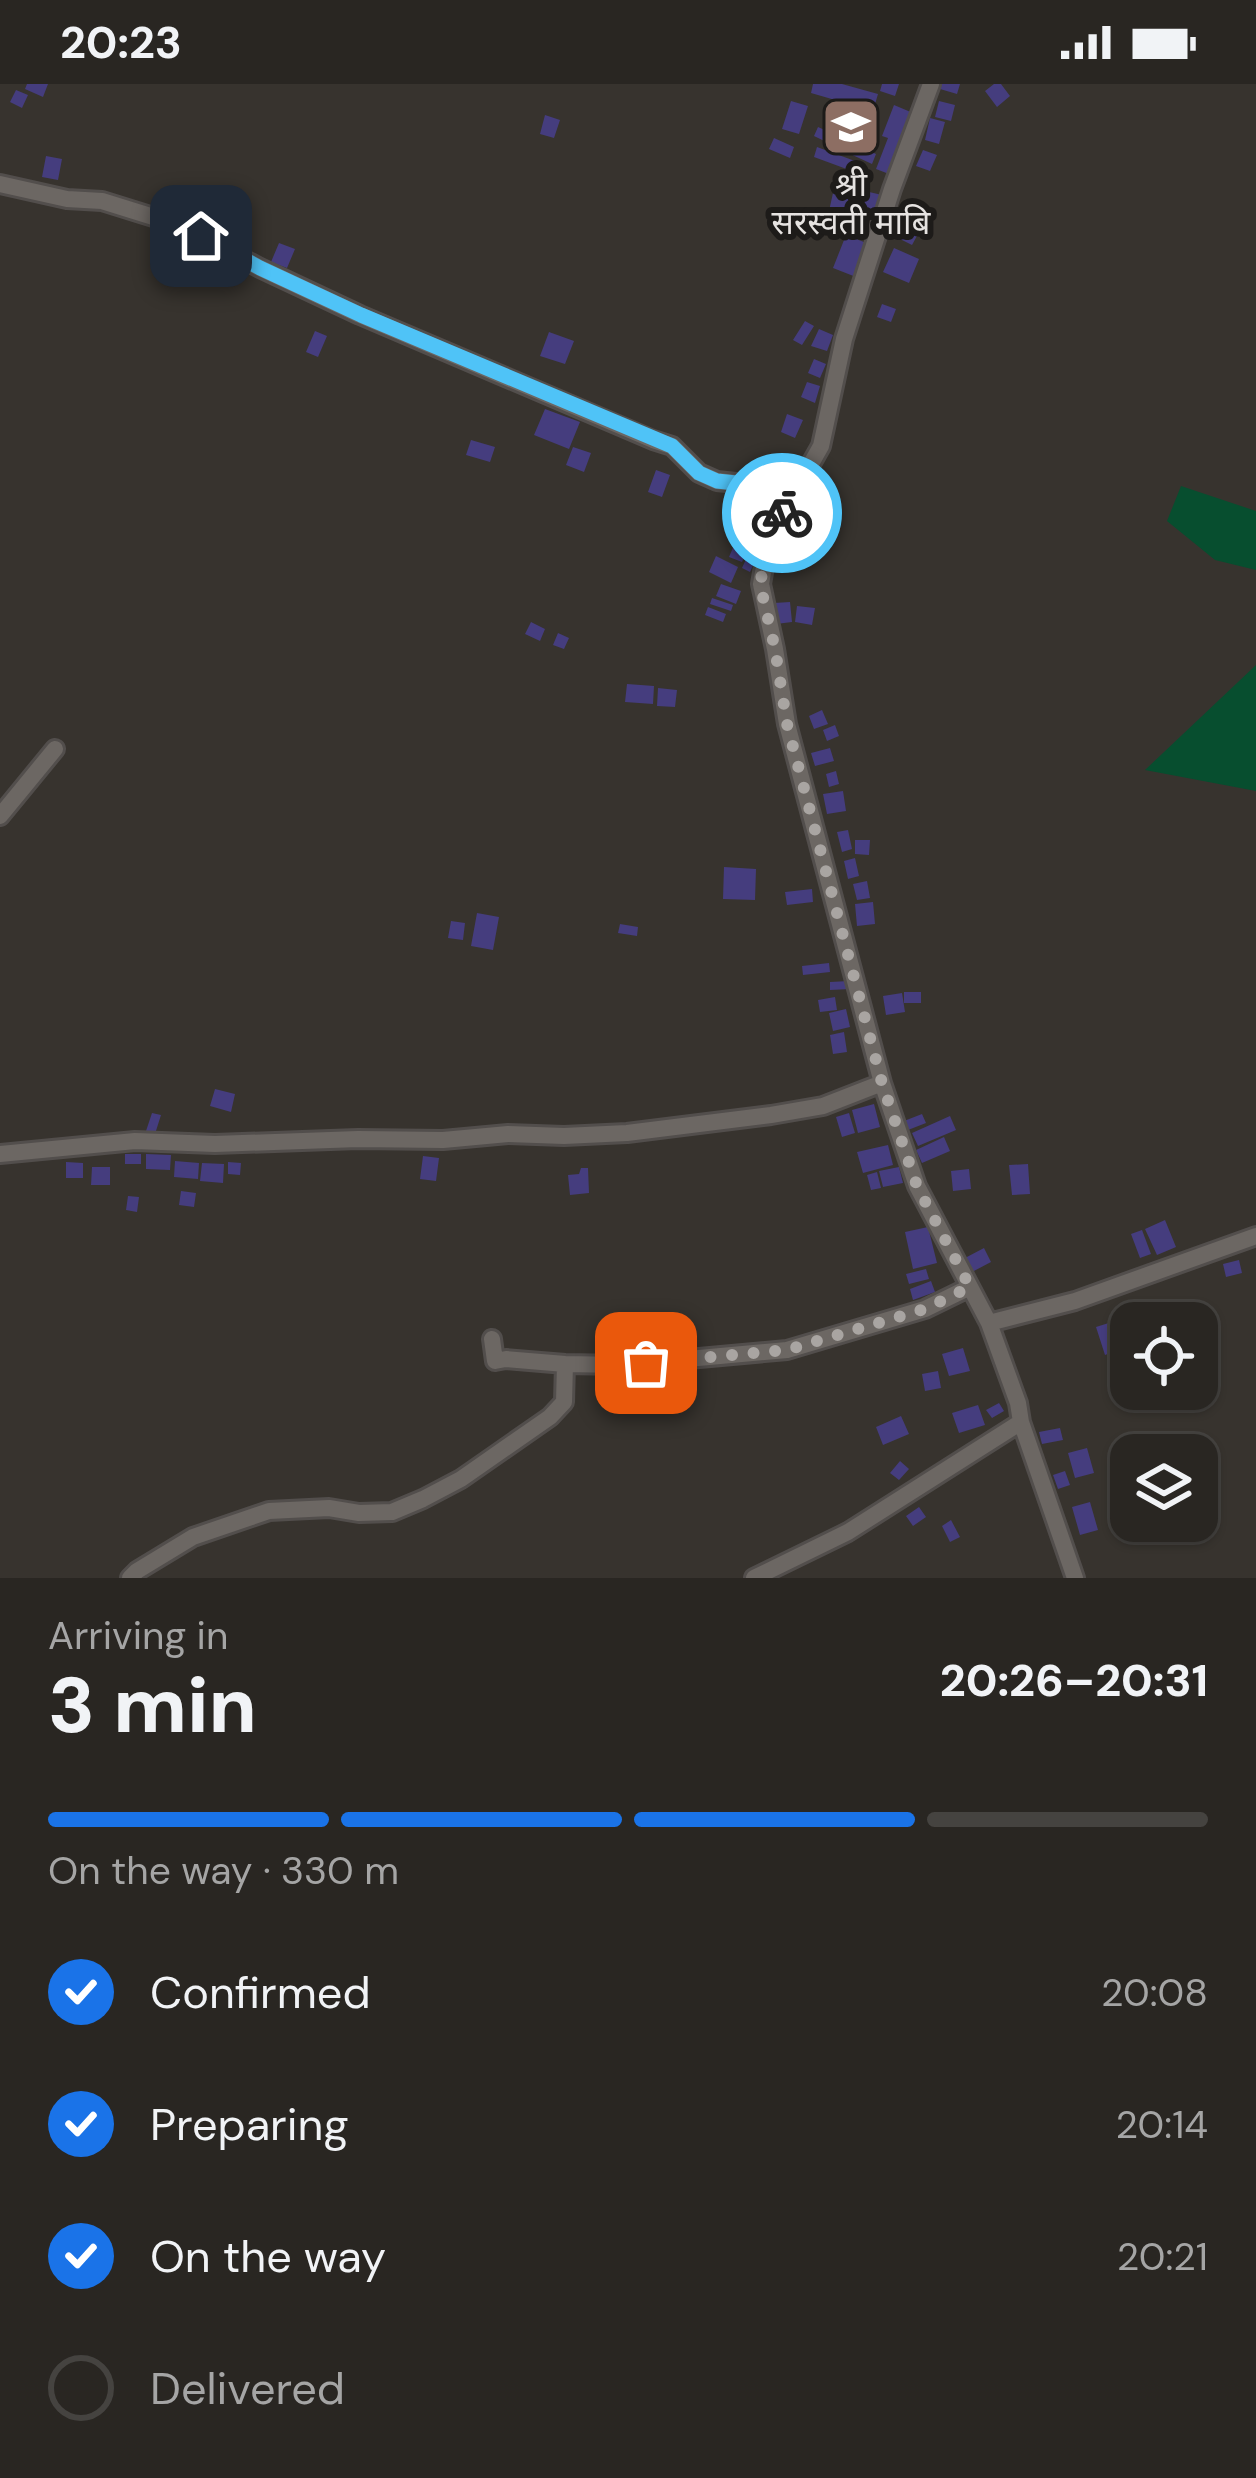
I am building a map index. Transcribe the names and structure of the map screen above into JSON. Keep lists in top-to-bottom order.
{
  "places": {
    "school or university": ["श्री सरस्वती माबि"]
  },
  "page": {
    "status": "20:23",
    "heading": ["3 min", "Arriving in", "20:26–20:31"],
    "bar": "On the way · 330 m",
    "list": [
      ["Confirmed", "20:08"],
      ["Preparing", "20:14"],
      ["On the way", "20:21"],
      "Delivered"
    ]
  }
}
